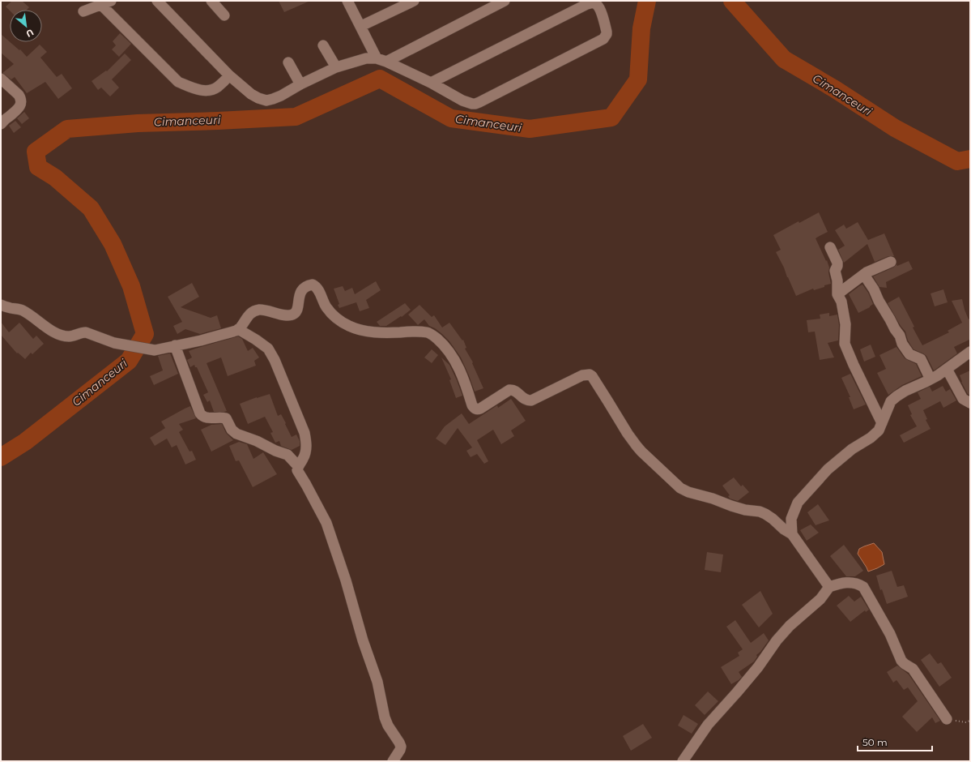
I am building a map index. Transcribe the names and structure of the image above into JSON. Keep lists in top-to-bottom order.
{
  "water": ["Cimanceuri"],
  "scale_bar": "50 m",
  "north": "bottom right"
}
